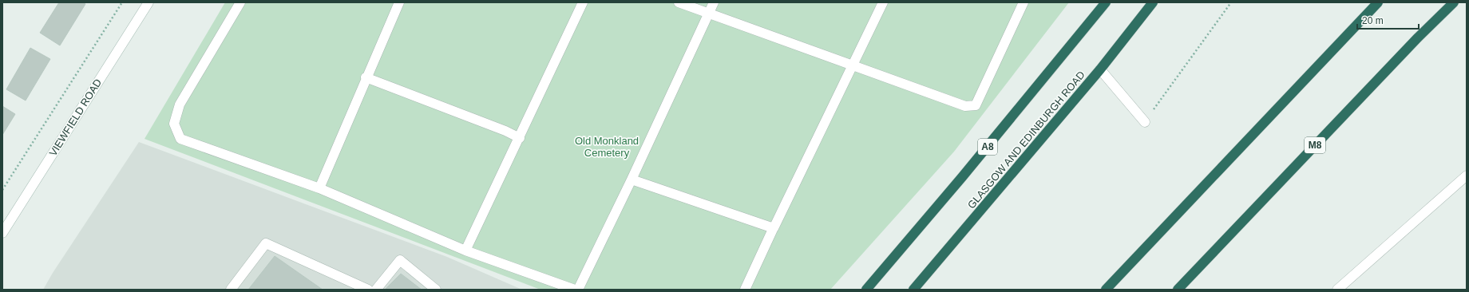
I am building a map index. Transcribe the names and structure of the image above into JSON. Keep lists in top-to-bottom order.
{
  "streets": {
    "highway": ["GLASGOW AND EDINBURGH ROAD", "M8", "A8"],
    "street": ["VIEWFIELD ROAD"]
  },
  "parks": ["Old Monkland Cemetery"],
  "scale_bar": "20 m"
}
